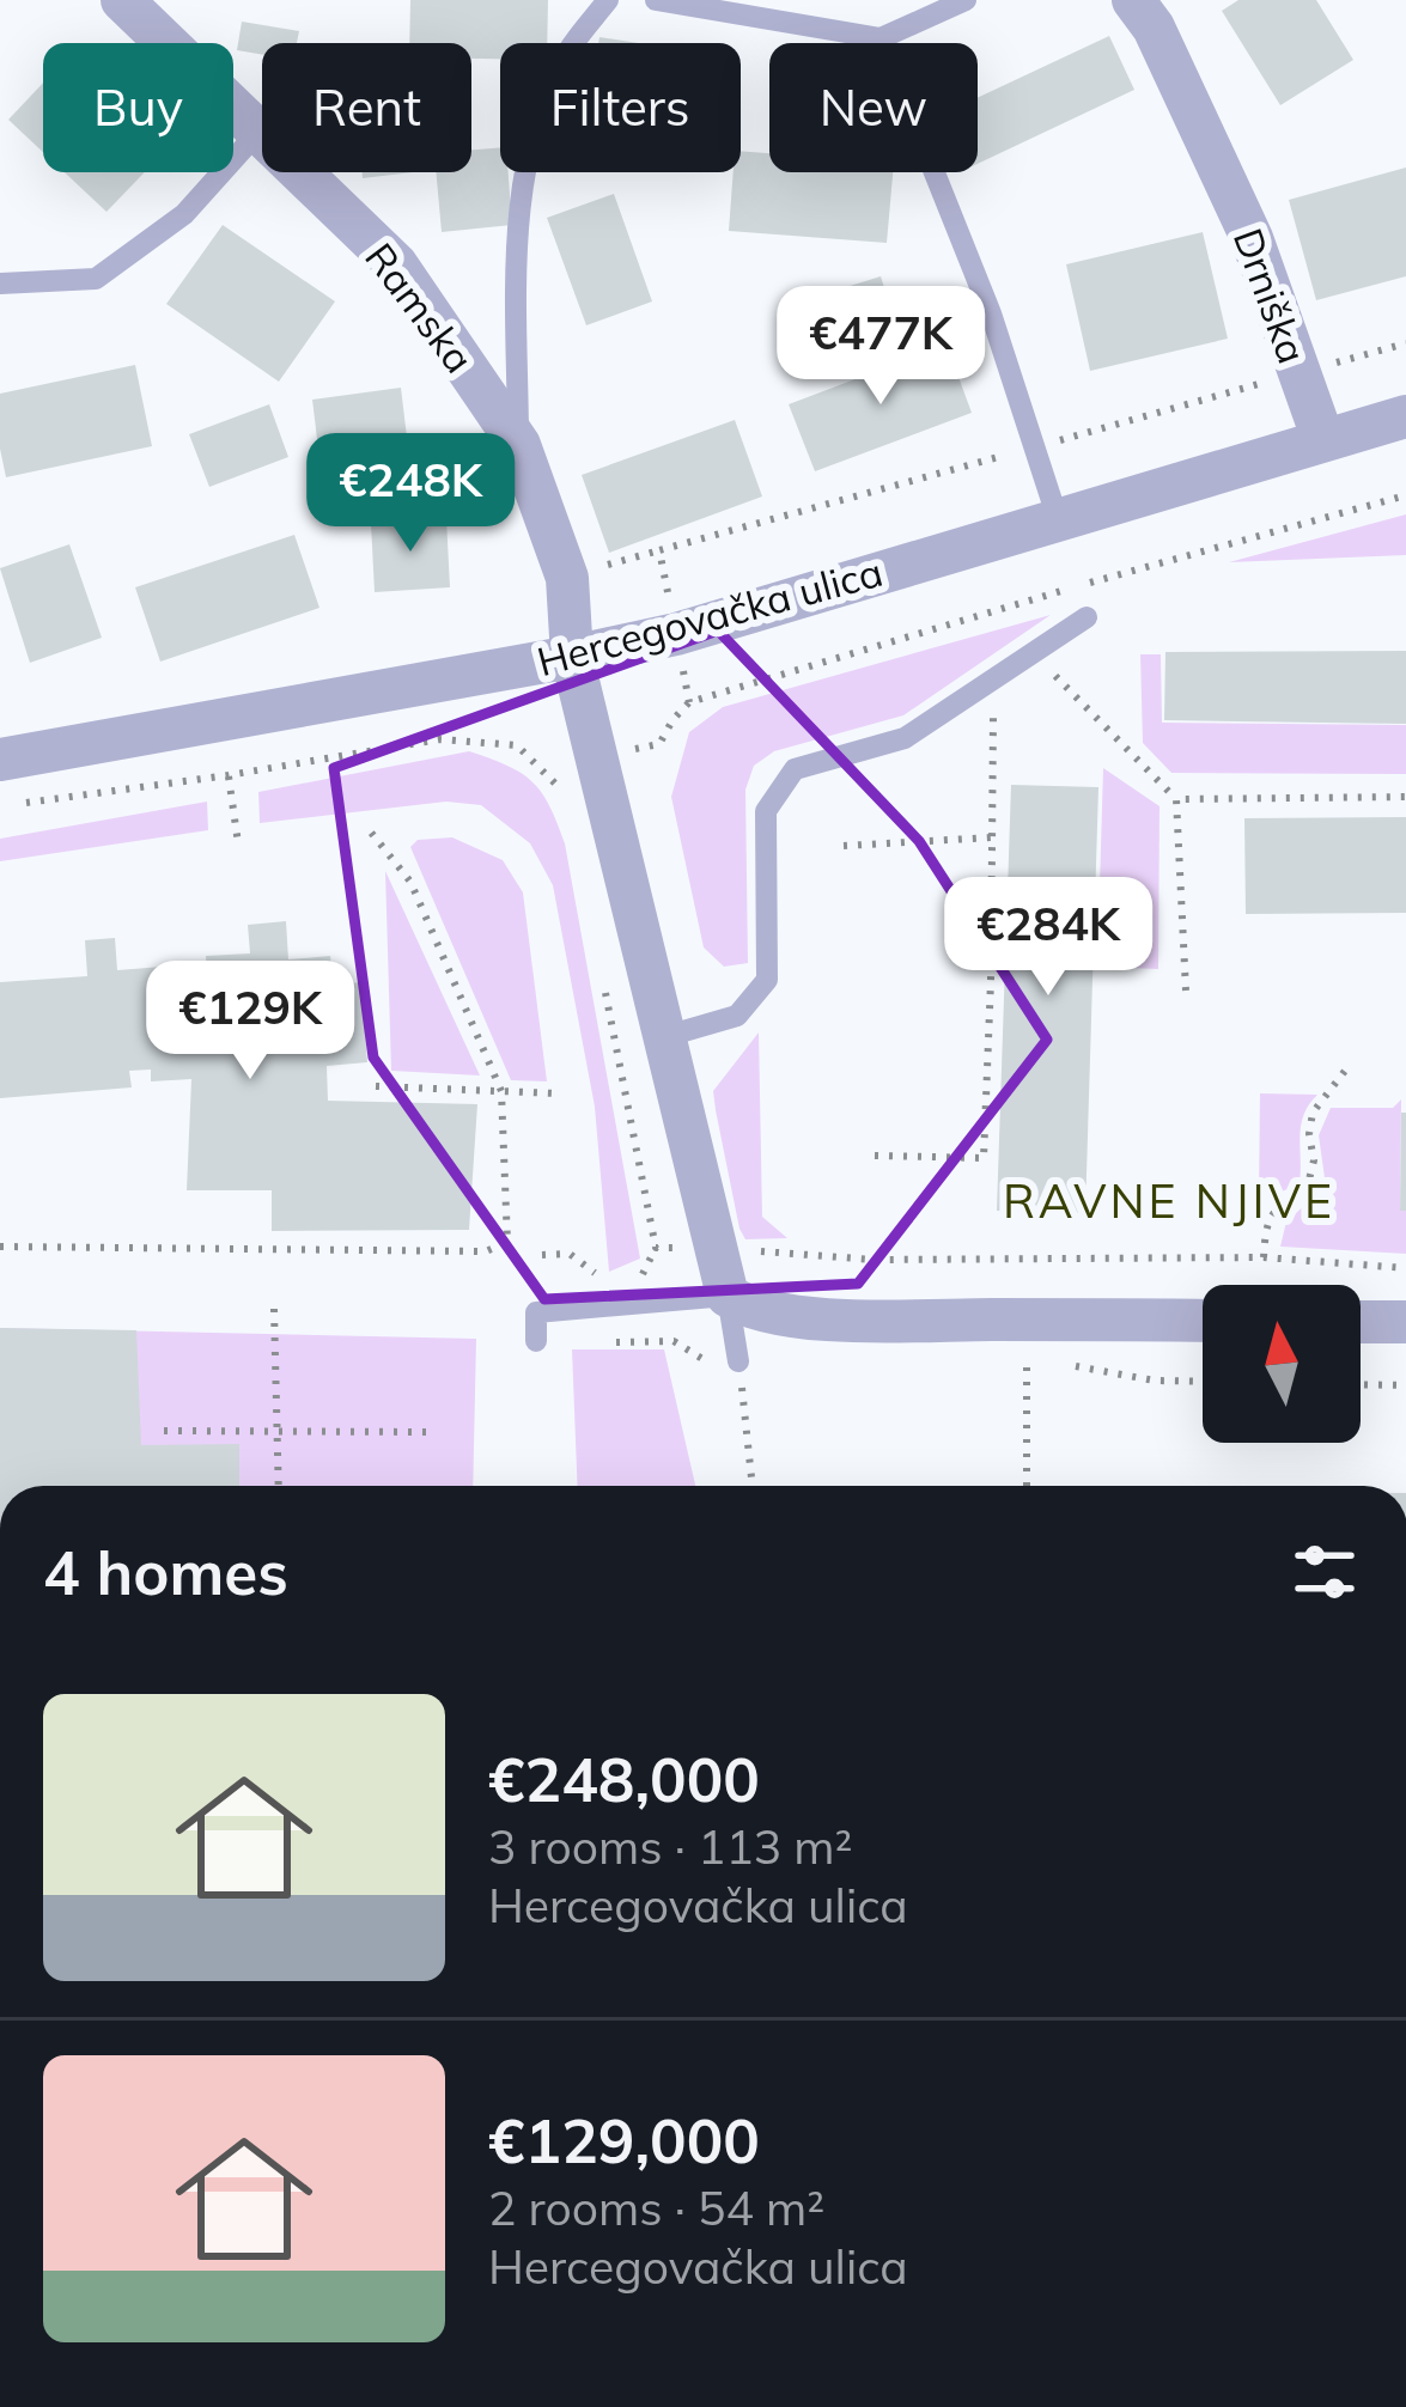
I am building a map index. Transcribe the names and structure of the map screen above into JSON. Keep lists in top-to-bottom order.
{
  "streets": {
    "street": ["Drniška", "Ramska", "Hercegovačka ulica"]
  },
  "crossings": [
    ["Drniška", "Hercegovačka ulica"],
    ["Ramska", "Hercegovačka ulica"]
  ],
  "districts": ["RAVNE NJIVE"],
  "north": "top",
  "page": {
    "chip": [
      "Buy",
      "Rent",
      "Filters",
      "New"
    ],
    "price": [
      "€477K",
      "€248K",
      "€284K",
      "€129K"
    ],
    "heading": "4 homes",
    "list": [
      {
        "name": "€248,000",
        "note": "3 rooms · 113 m² · Hercegovačka ulica"
      },
      {
        "name": "€129,000",
        "note": "2 rooms · 54 m² · Hercegovačka ulica"
      }
    ]
  }
}
